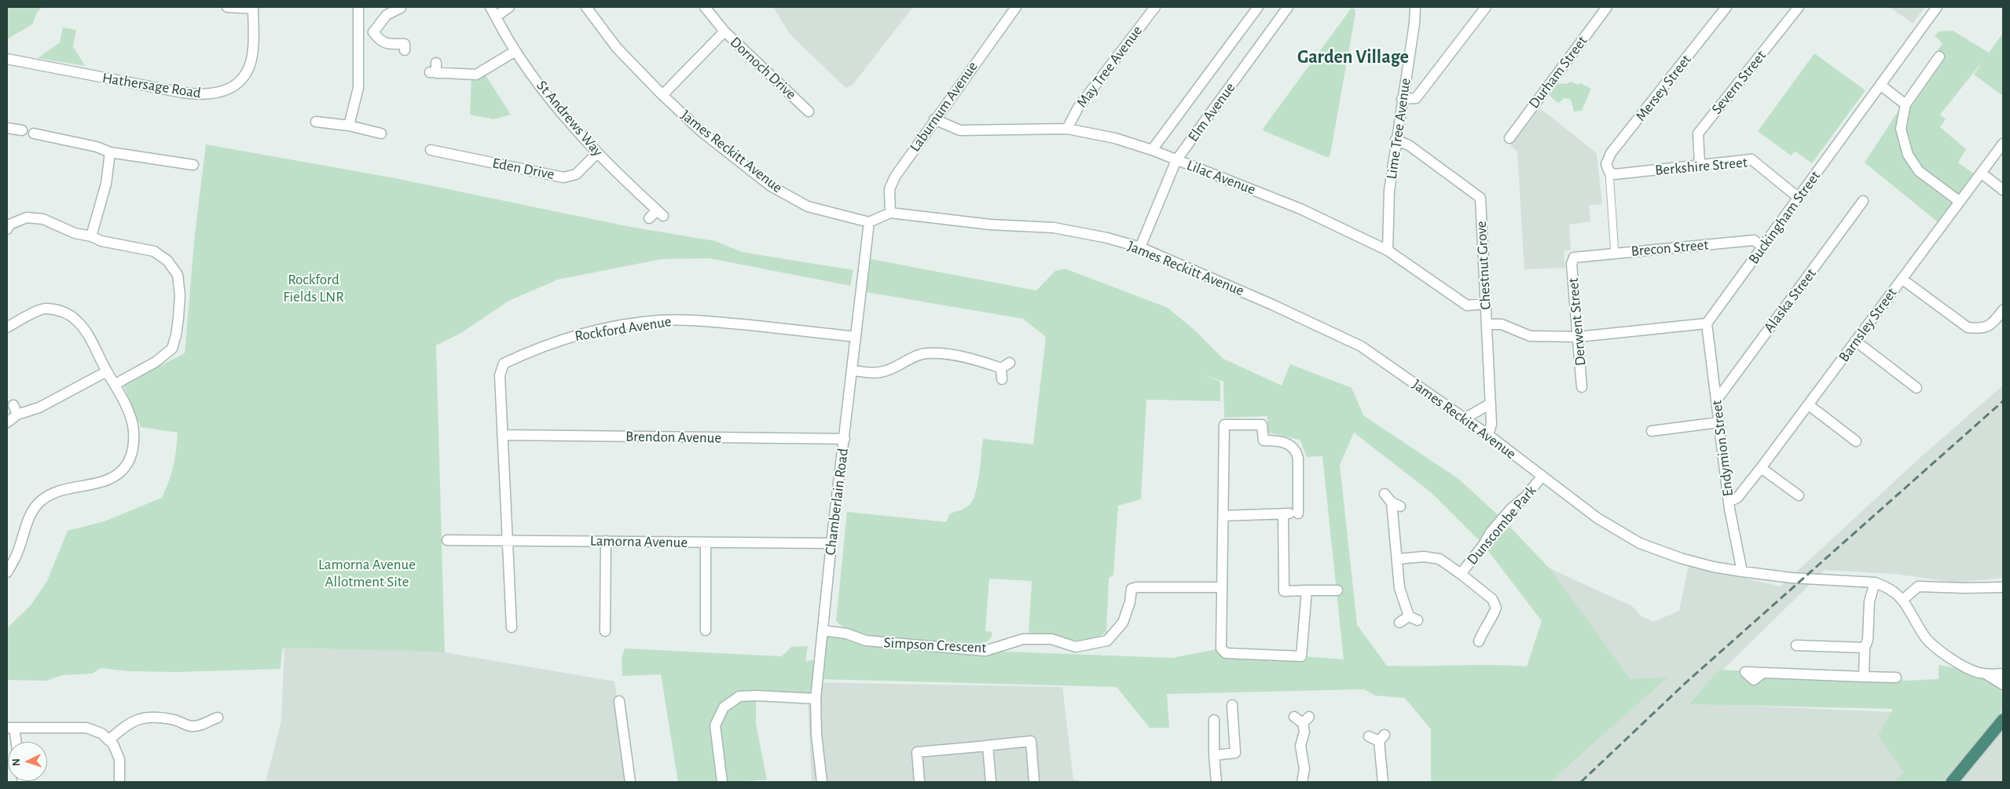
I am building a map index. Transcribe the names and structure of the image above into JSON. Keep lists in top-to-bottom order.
{
  "streets": {
    "street": [
      "May Tree Avenue",
      "Dornoch Drive",
      "Durham Street",
      "Severn Street",
      "Hathersage Road",
      "Mersey Street",
      "Laburnum Avenue",
      "Elm Avenue",
      "St Andrews Way",
      "Lime Tree Avenue",
      "James Reckitt Avenue",
      "Berkshire Street",
      "Eden Drive",
      "Lilac Avenue",
      "Buckingham Street",
      "Brecon Street",
      "Chestnut Grove",
      "Alaska Street",
      "Derwent Street",
      "Barnsley Street",
      "Rockford Avenue",
      "Brendon Avenue",
      "Endymion Street",
      "Chamberlain Road",
      "Dunscombe Park",
      "Lamorna Avenue",
      "Simpson Crescent"
    ]
  },
  "crossings": [
    ["May Tree Avenue", "Lilac Avenue"],
    ["Dornoch Drive", "James Reckitt Avenue"],
    ["Severn Street", "Berkshire Street"],
    ["Mersey Street", "Berkshire Street"],
    ["Mersey Street", "Brecon Street"],
    ["Laburnum Avenue", "James Reckitt Avenue"],
    ["Laburnum Avenue", "Lilac Avenue"],
    ["Elm Avenue", "James Reckitt Avenue"],
    ["Elm Avenue", "Lilac Avenue"],
    ["St Andrews Way", "Eden Drive"],
    ["Lime Tree Avenue", "Lilac Avenue"],
    ["Lime Tree Avenue", "Chestnut Grove"],
    ["James Reckitt Avenue", "Chestnut Grove"],
    ["James Reckitt Avenue", "Endymion Street"],
    ["James Reckitt Avenue", "Chamberlain Road"],
    ["James Reckitt Avenue", "Dunscombe Park"],
    ["Berkshire Street", "Buckingham Street"],
    ["Lilac Avenue", "Chestnut Grove"],
    ["Buckingham Street", "Brecon Street"],
    ["Buckingham Street", "Endymion Street"],
    ["Brecon Street", "Derwent Street"],
    ["Alaska Street", "Endymion Street"],
    ["Barnsley Street", "Endymion Street"],
    ["Rockford Avenue", "Brendon Avenue"],
    ["Rockford Avenue", "Chamberlain Road"],
    ["Rockford Avenue", "Lamorna Avenue"],
    ["Brendon Avenue", "Chamberlain Road"],
    ["Chamberlain Road", "Lamorna Avenue"],
    ["Chamberlain Road", "Simpson Crescent"]
  ],
  "districts": ["Garden Village"],
  "parks": ["Rockford Fields LNR", "Lamorna Avenue Allotment Site"],
  "north": "left"
}
